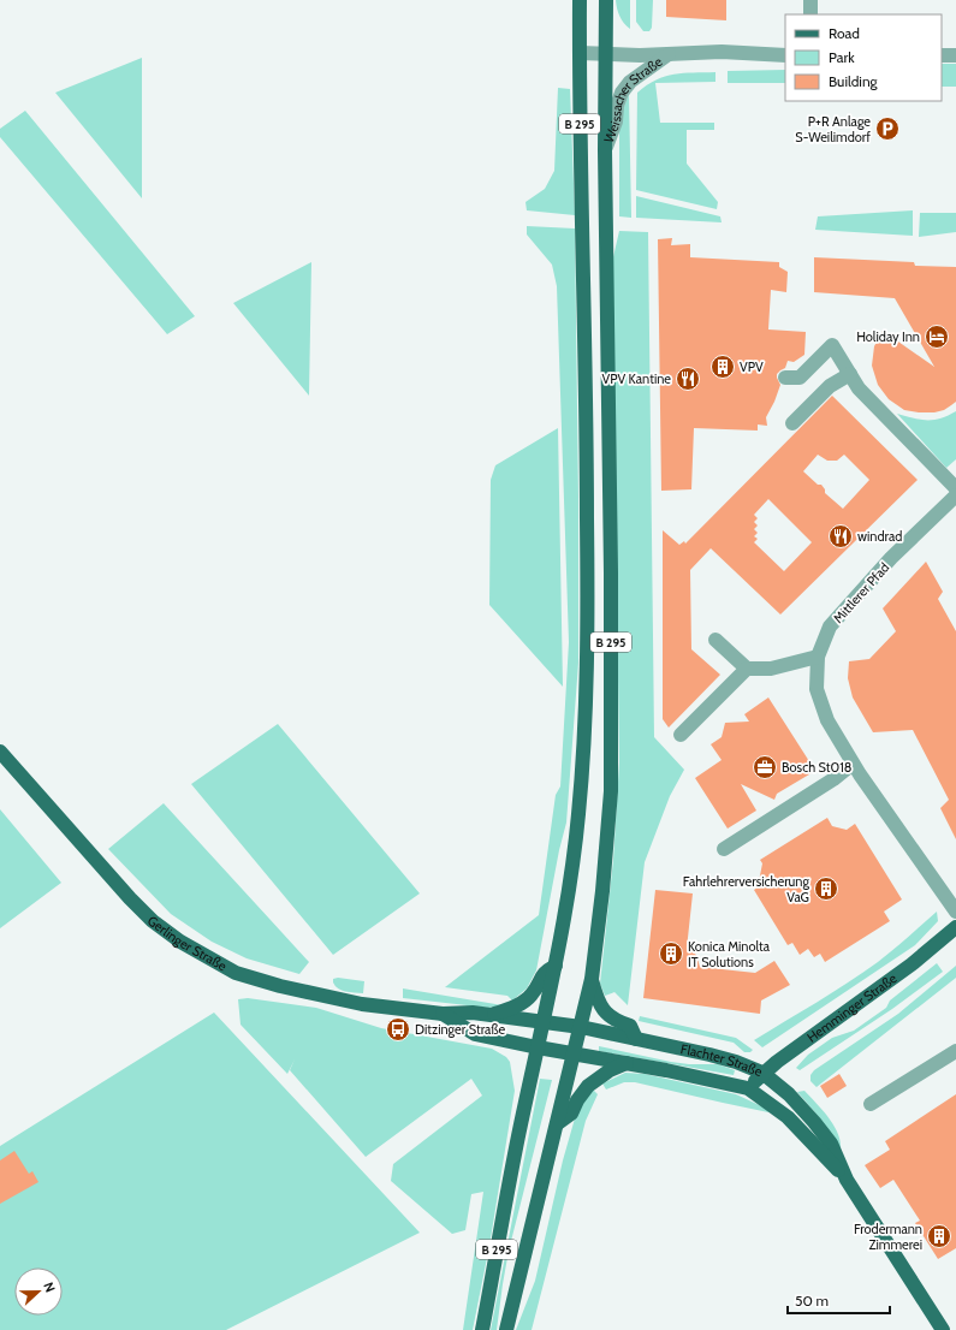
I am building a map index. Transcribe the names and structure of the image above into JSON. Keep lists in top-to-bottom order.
{
  "streets": {
    "main road": [
      "B 295",
      "Gerlinger Straße",
      "Hemminger Straße",
      "Flachter Straße"
    ],
    "street": ["Weissacher Straße", "Mittlerer Pfad"]
  },
  "crossings": [
    ["Weissacher Straße", "B 295"],
    ["B 295", "Gerlinger Straße"],
    ["B 295", "Flachter Straße"],
    ["Gerlinger Straße", "Flachter Straße"],
    ["Hemminger Straße", "Flachter Straße"]
  ],
  "places": {
    "parking": ["P+R Anlage S-Weilimdorf"],
    "hotel": ["Holiday Inn"],
    "building": [
      "VPV",
      "Fahrlehrerversicherung VaG",
      "Konica Minolta IT Solutions",
      "Frodermann Zimmerei"
    ],
    "restaurant": ["VPV Kantine", "windrad"],
    "office": ["Bosch St018"],
    "bus stop": ["Ditzinger Straße"]
  },
  "legend": ["Road", "Park", "Building"],
  "scale_bar": "50 m",
  "north": "right"
}
